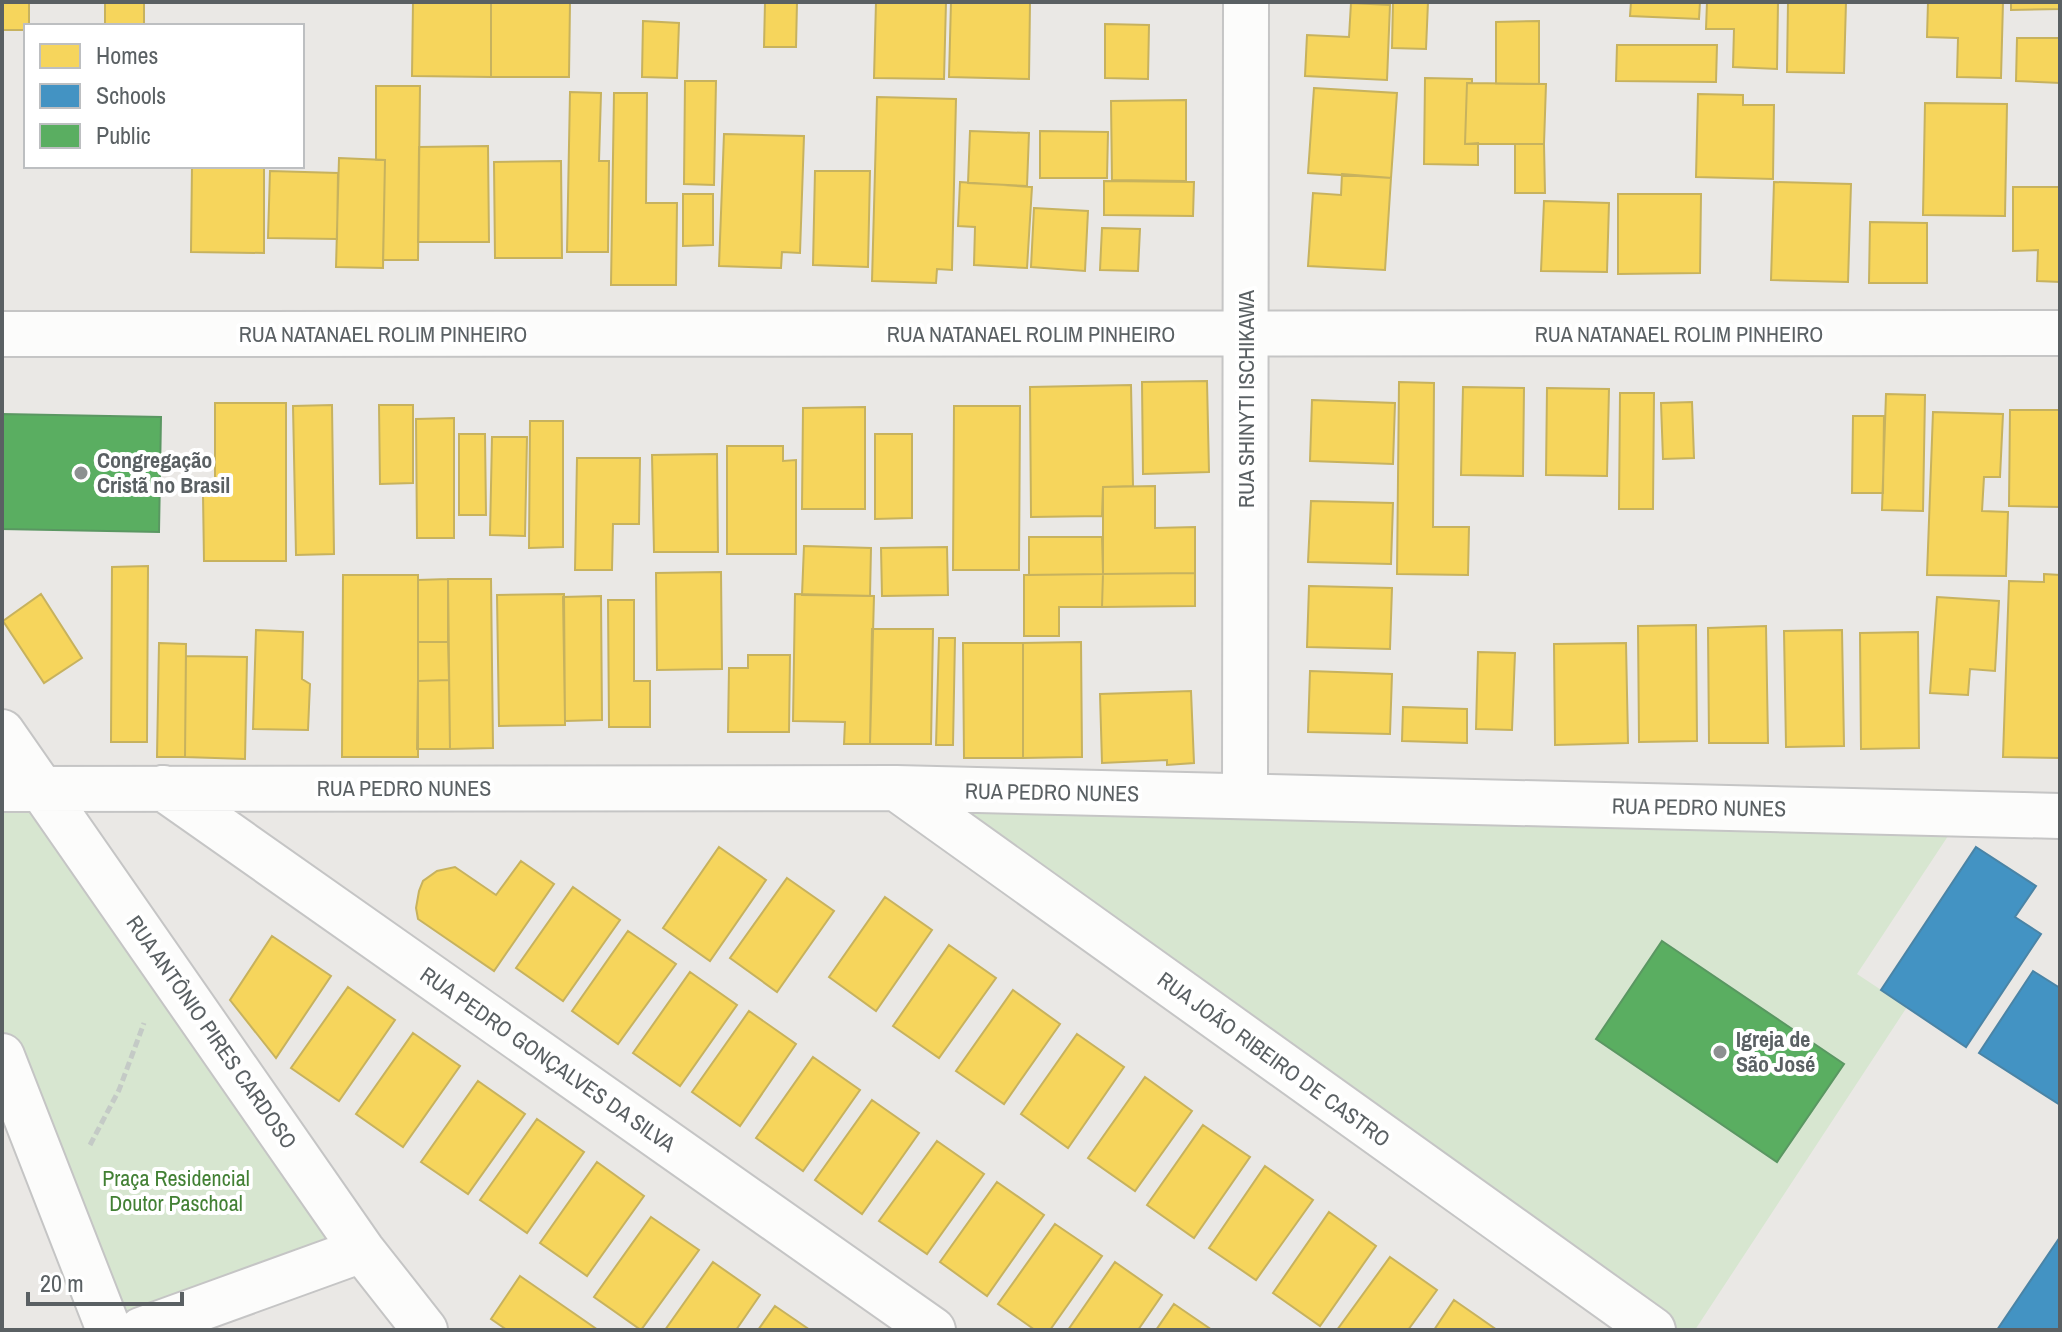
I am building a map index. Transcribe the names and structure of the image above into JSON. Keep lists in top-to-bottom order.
{
  "streets": {
    "street": [
      "RUA NATANAEL ROLIM PINHEIRO",
      "RUA SHINYTI ISCHIKAWA",
      "RUA PEDRO NUNES",
      "RUA ANTÔNIO PIRES CARDOSO",
      "RUA PEDRO GONÇALVES DA SILVA",
      "RUA JOÃO RIBEIRO DE CASTRO"
    ]
  },
  "crossings": [
    ["RUA NATANAEL ROLIM PINHEIRO", "RUA SHINYTI ISCHIKAWA"],
    ["RUA SHINYTI ISCHIKAWA", "RUA PEDRO NUNES"],
    ["RUA PEDRO NUNES", "RUA ANTÔNIO PIRES CARDOSO"],
    ["RUA PEDRO NUNES", "RUA PEDRO GONÇALVES DA SILVA"],
    ["RUA PEDRO NUNES", "RUA JOÃO RIBEIRO DE CASTRO"]
  ],
  "parks": ["Praça Residencial Doutor Paschoal"],
  "places": ["Congregação Cristã no Brasil", "Igreja de São José"],
  "legend": ["Homes", "Schools", "Public"],
  "scale_bar": "20 m"
}
